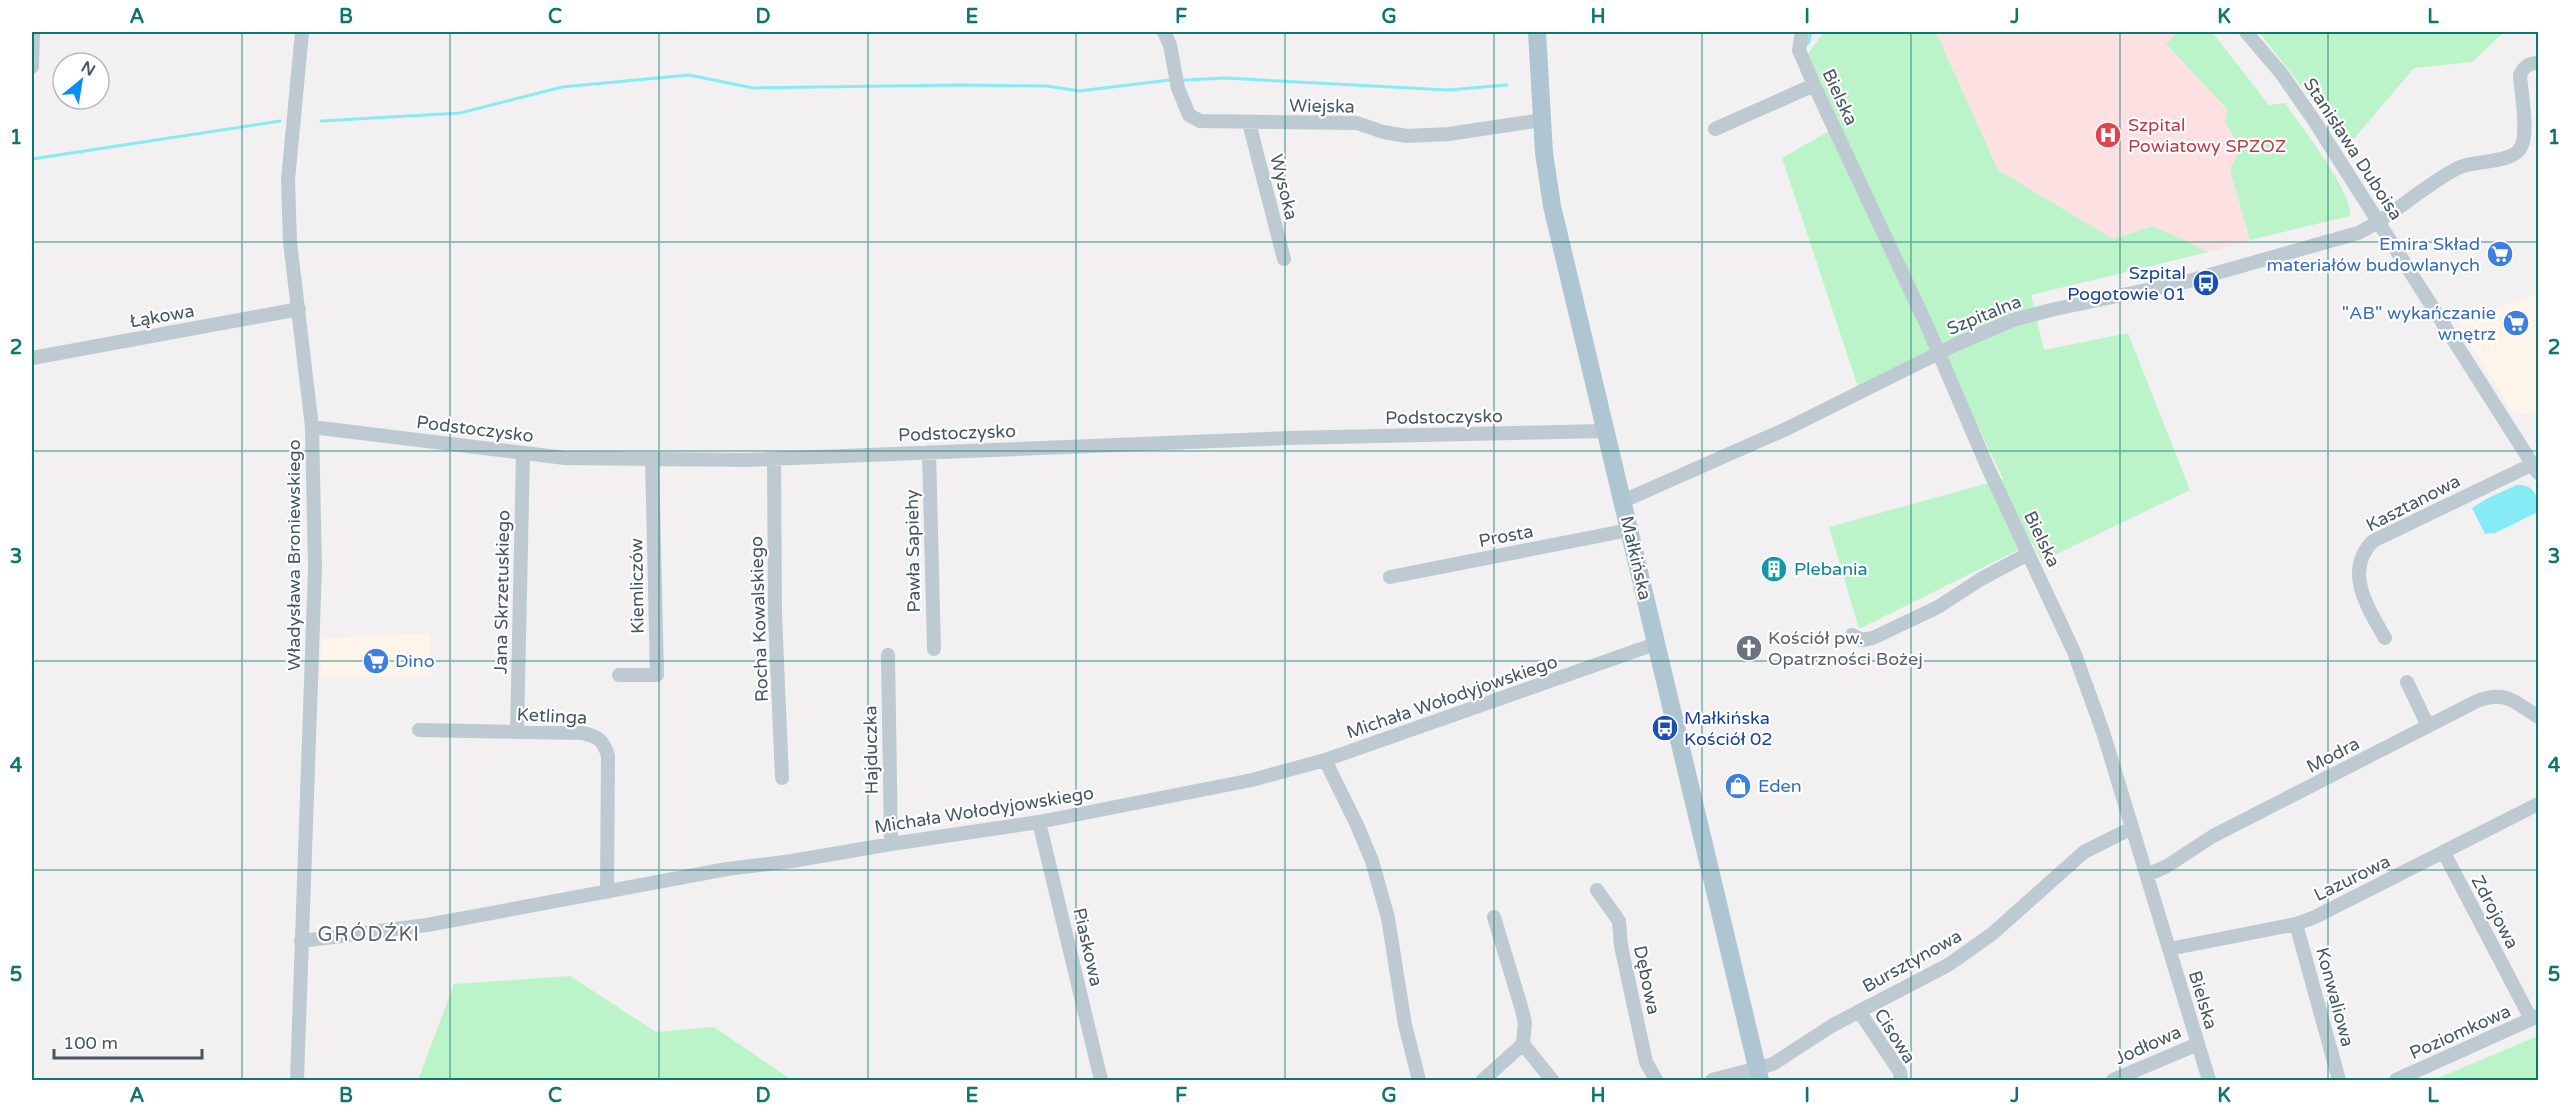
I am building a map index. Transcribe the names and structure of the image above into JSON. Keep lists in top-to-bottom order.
{
  "streets": {
    "main road": ["Małkińska"],
    "street": [
      "Bielska",
      "Wiejska",
      "Stanisława Duboisa",
      "Wysoka",
      "Szpitalna",
      "Łąkowa",
      "Podstoczysko",
      "Kasztanowa",
      "Prosta",
      "Pawła Sapiehy",
      "Władysława Broniewskiego",
      "Kiemliczów",
      "Jana Skrzetuskiego",
      "Rocha Kowalskiego",
      "Michała Wołodyjowskiego",
      "Ketlinga",
      "Hajduczka",
      "Modra",
      "Lazurowa",
      "Zdrojowa",
      "Piaskowa",
      "Bursztynowa",
      "Dębowa",
      "Konwaliowa",
      "Poziomkowa",
      "Cisowa",
      "Jodłowa"
    ]
  },
  "crossings": [
    ["Bielska", "Szpitalna"],
    ["Bielska", "Modra"],
    ["Bielska", "Lazurowa"],
    ["Bielska", "Bursztynowa"],
    ["Bielska", "Jodłowa"],
    ["Wiejska", "Wysoka"],
    ["Wiejska", "Małkińska"],
    ["Stanisława Duboisa", "Szpitalna"],
    ["Stanisława Duboisa", "Kasztanowa"],
    ["Szpitalna", "Małkińska"],
    ["Łąkowa", "Władysława Broniewskiego"],
    ["Podstoczysko", "Pawła Sapiehy"],
    ["Podstoczysko", "Władysława Broniewskiego"],
    ["Podstoczysko", "Małkińska"],
    ["Podstoczysko", "Kiemliczów"],
    ["Podstoczysko", "Jana Skrzetuskiego"],
    ["Podstoczysko", "Rocha Kowalskiego"],
    ["Prosta", "Małkińska"],
    ["Władysława Broniewskiego", "Michała Wołodyjowskiego"],
    ["Małkińska", "Michała Wołodyjowskiego"],
    ["Małkińska", "Bursztynowa"],
    ["Jana Skrzetuskiego", "Ketlinga"],
    ["Michała Wołodyjowskiego", "Ketlinga"],
    ["Michała Wołodyjowskiego", "Hajduczka"],
    ["Michała Wołodyjowskiego", "Piaskowa"],
    ["Lazurowa", "Zdrojowa"],
    ["Lazurowa", "Konwaliowa"],
    ["Zdrojowa", "Poziomkowa"],
    ["Bursztynowa", "Cisowa"]
  ],
  "districts": ["GRÓDŹKI"],
  "places": {
    "hospital": ["Szpital Powiatowy SPZOZ"],
    "supermarket": ["Emira Skład materiałów budowlanych", "\"AB\" wykańczanie wnętrz", "Dino"],
    "bus stop": ["Szpital Pogotowie 01", "Małkińska Kościół 02"],
    "building": ["Plebania"],
    "church": ["Kościół pw. Opatrzności Bożej"],
    "shop": ["Eden"]
  },
  "scale_bar": "100 m",
  "north": "top right",
  "grid": {
    "columns": [
      "A",
      "B",
      "C",
      "D",
      "E",
      "F",
      "G",
      "H",
      "I",
      "J",
      "K",
      "L"
    ],
    "rows": [
      "1",
      "2",
      "3",
      "4",
      "5"
    ]
  }
}
